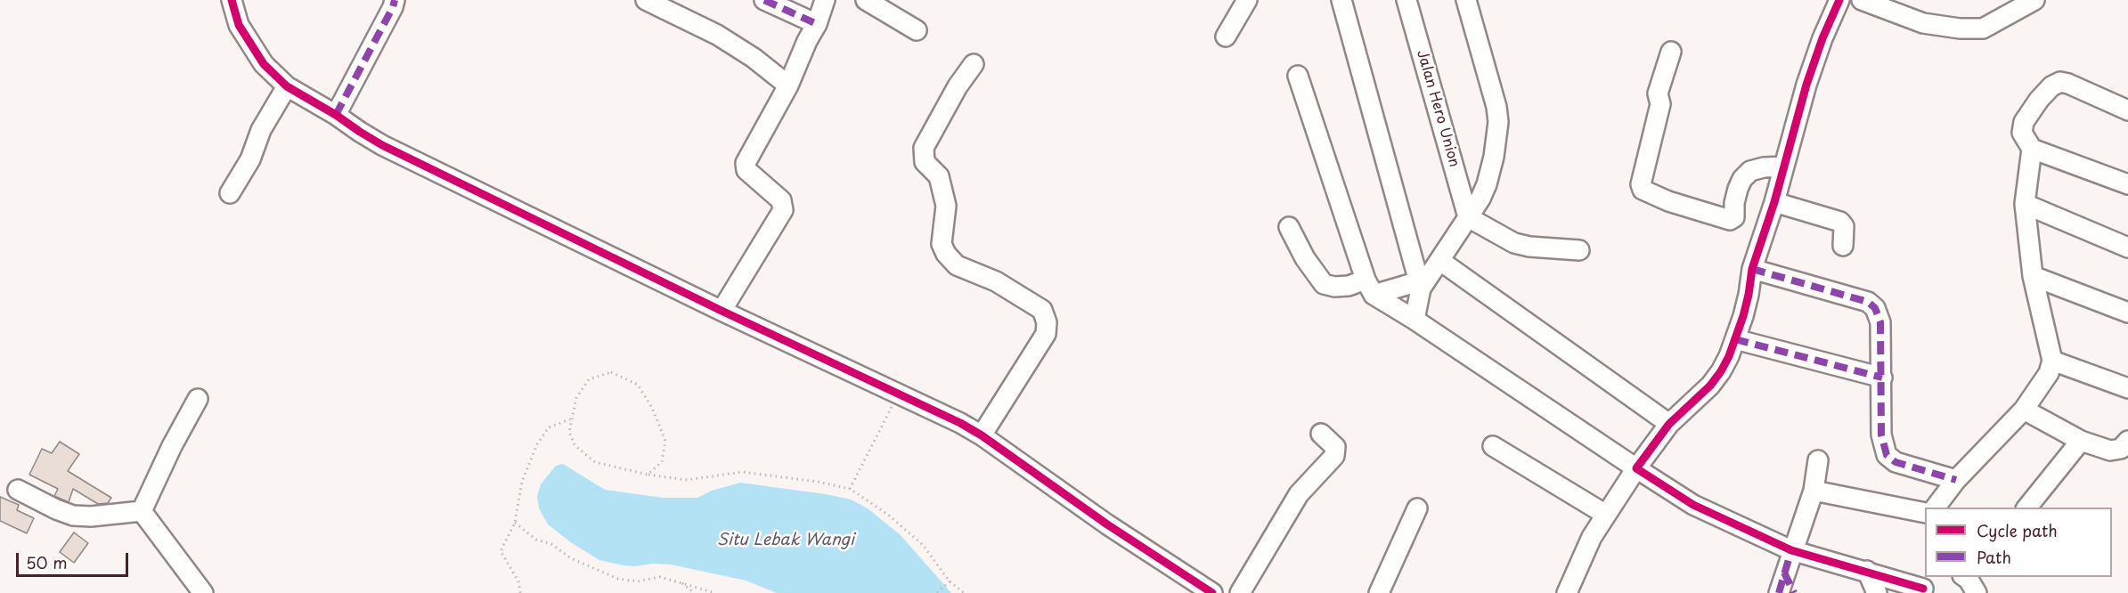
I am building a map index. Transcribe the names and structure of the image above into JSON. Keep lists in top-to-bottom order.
{
  "streets": {
    "street": ["Jalan Hero Union"]
  },
  "water": ["Situ Lebak Wangi"],
  "legend": ["Cycle path", "Path"],
  "scale_bar": "50 m"
}
